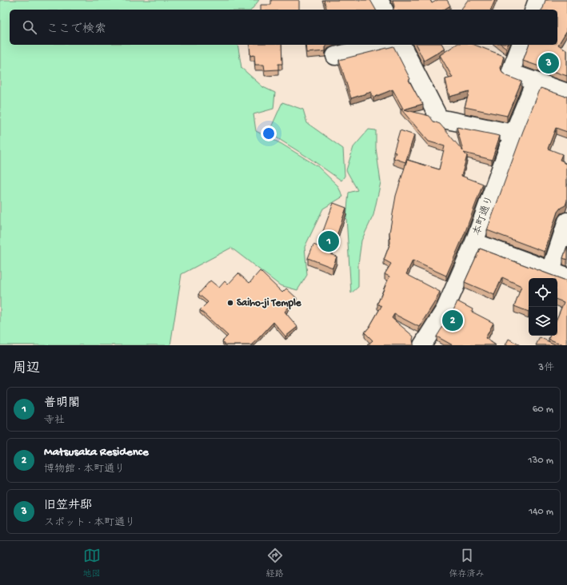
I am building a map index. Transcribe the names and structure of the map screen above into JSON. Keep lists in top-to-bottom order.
{
  "streets": {
    "street": ["本町通り"]
  },
  "places": ["Saiho-ji Temple"],
  "page": {
    "search": "ここで検索",
    "pins": ["3", "1", "2"],
    "heading": ["周辺", "3件"],
    "list": [
      {
        "mark": "1",
        "name": "普明閣",
        "note": "寺社",
        "value": "60 m"
      },
      {
        "mark": "2",
        "name": "Matsusaka Residence",
        "note": "博物館 · 本町通り",
        "value": "130 m"
      },
      {
        "mark": "3",
        "name": "旧笠井邸",
        "note": "スポット · 本町通り",
        "value": "140 m"
      }
    ],
    "nav": ["地図", "経路", "保存済み"]
  }
}
